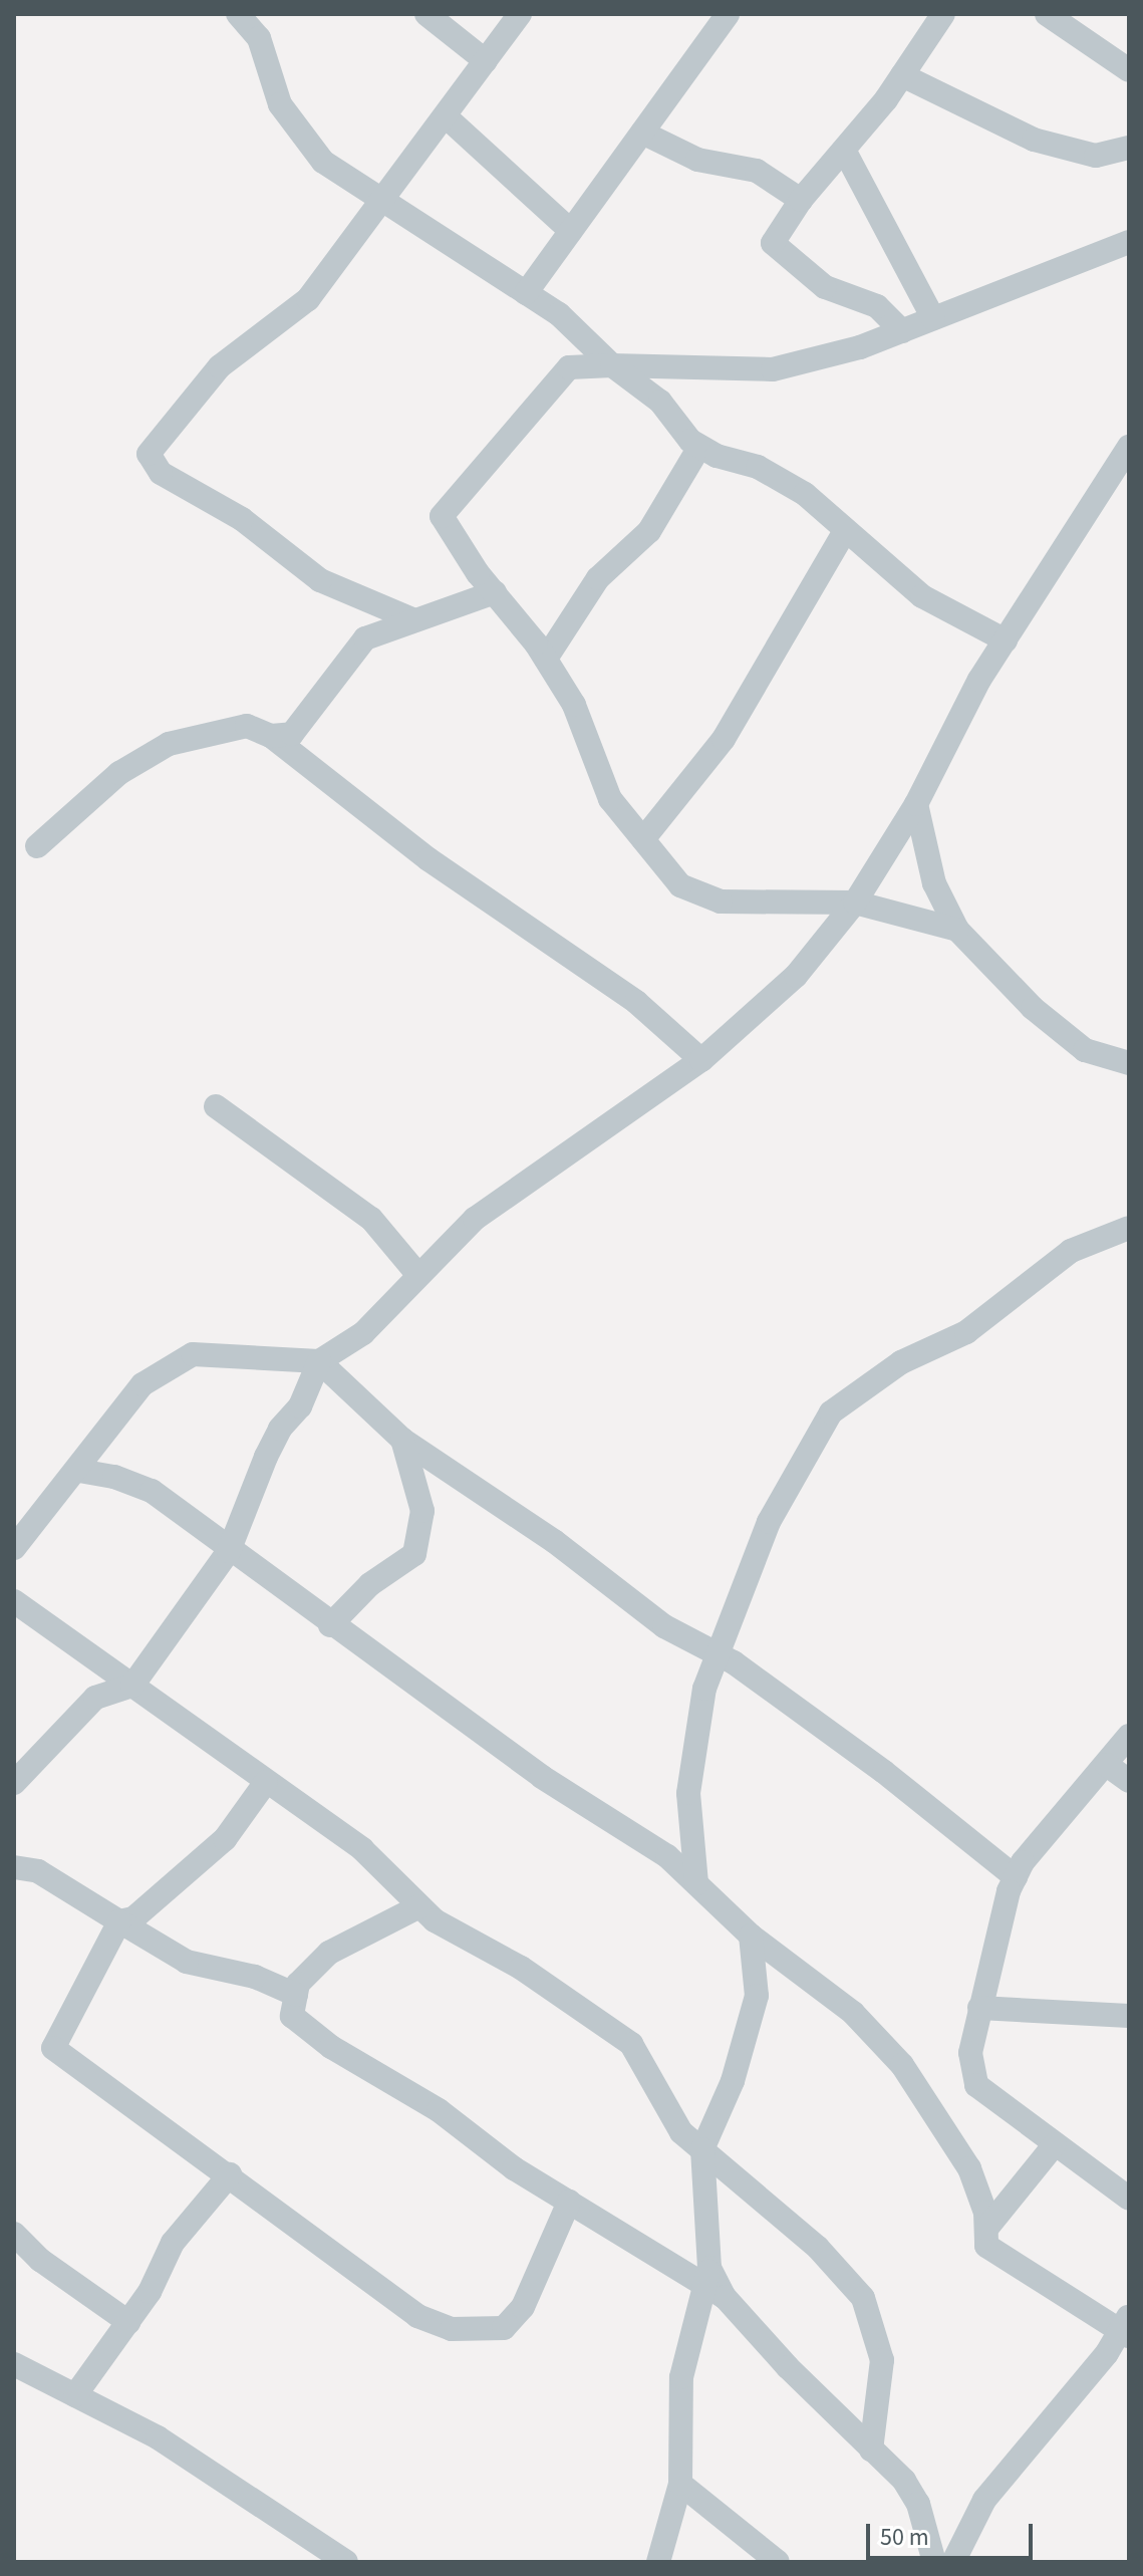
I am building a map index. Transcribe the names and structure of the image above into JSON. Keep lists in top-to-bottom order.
{
  "scale_bar": "50 m"
}
